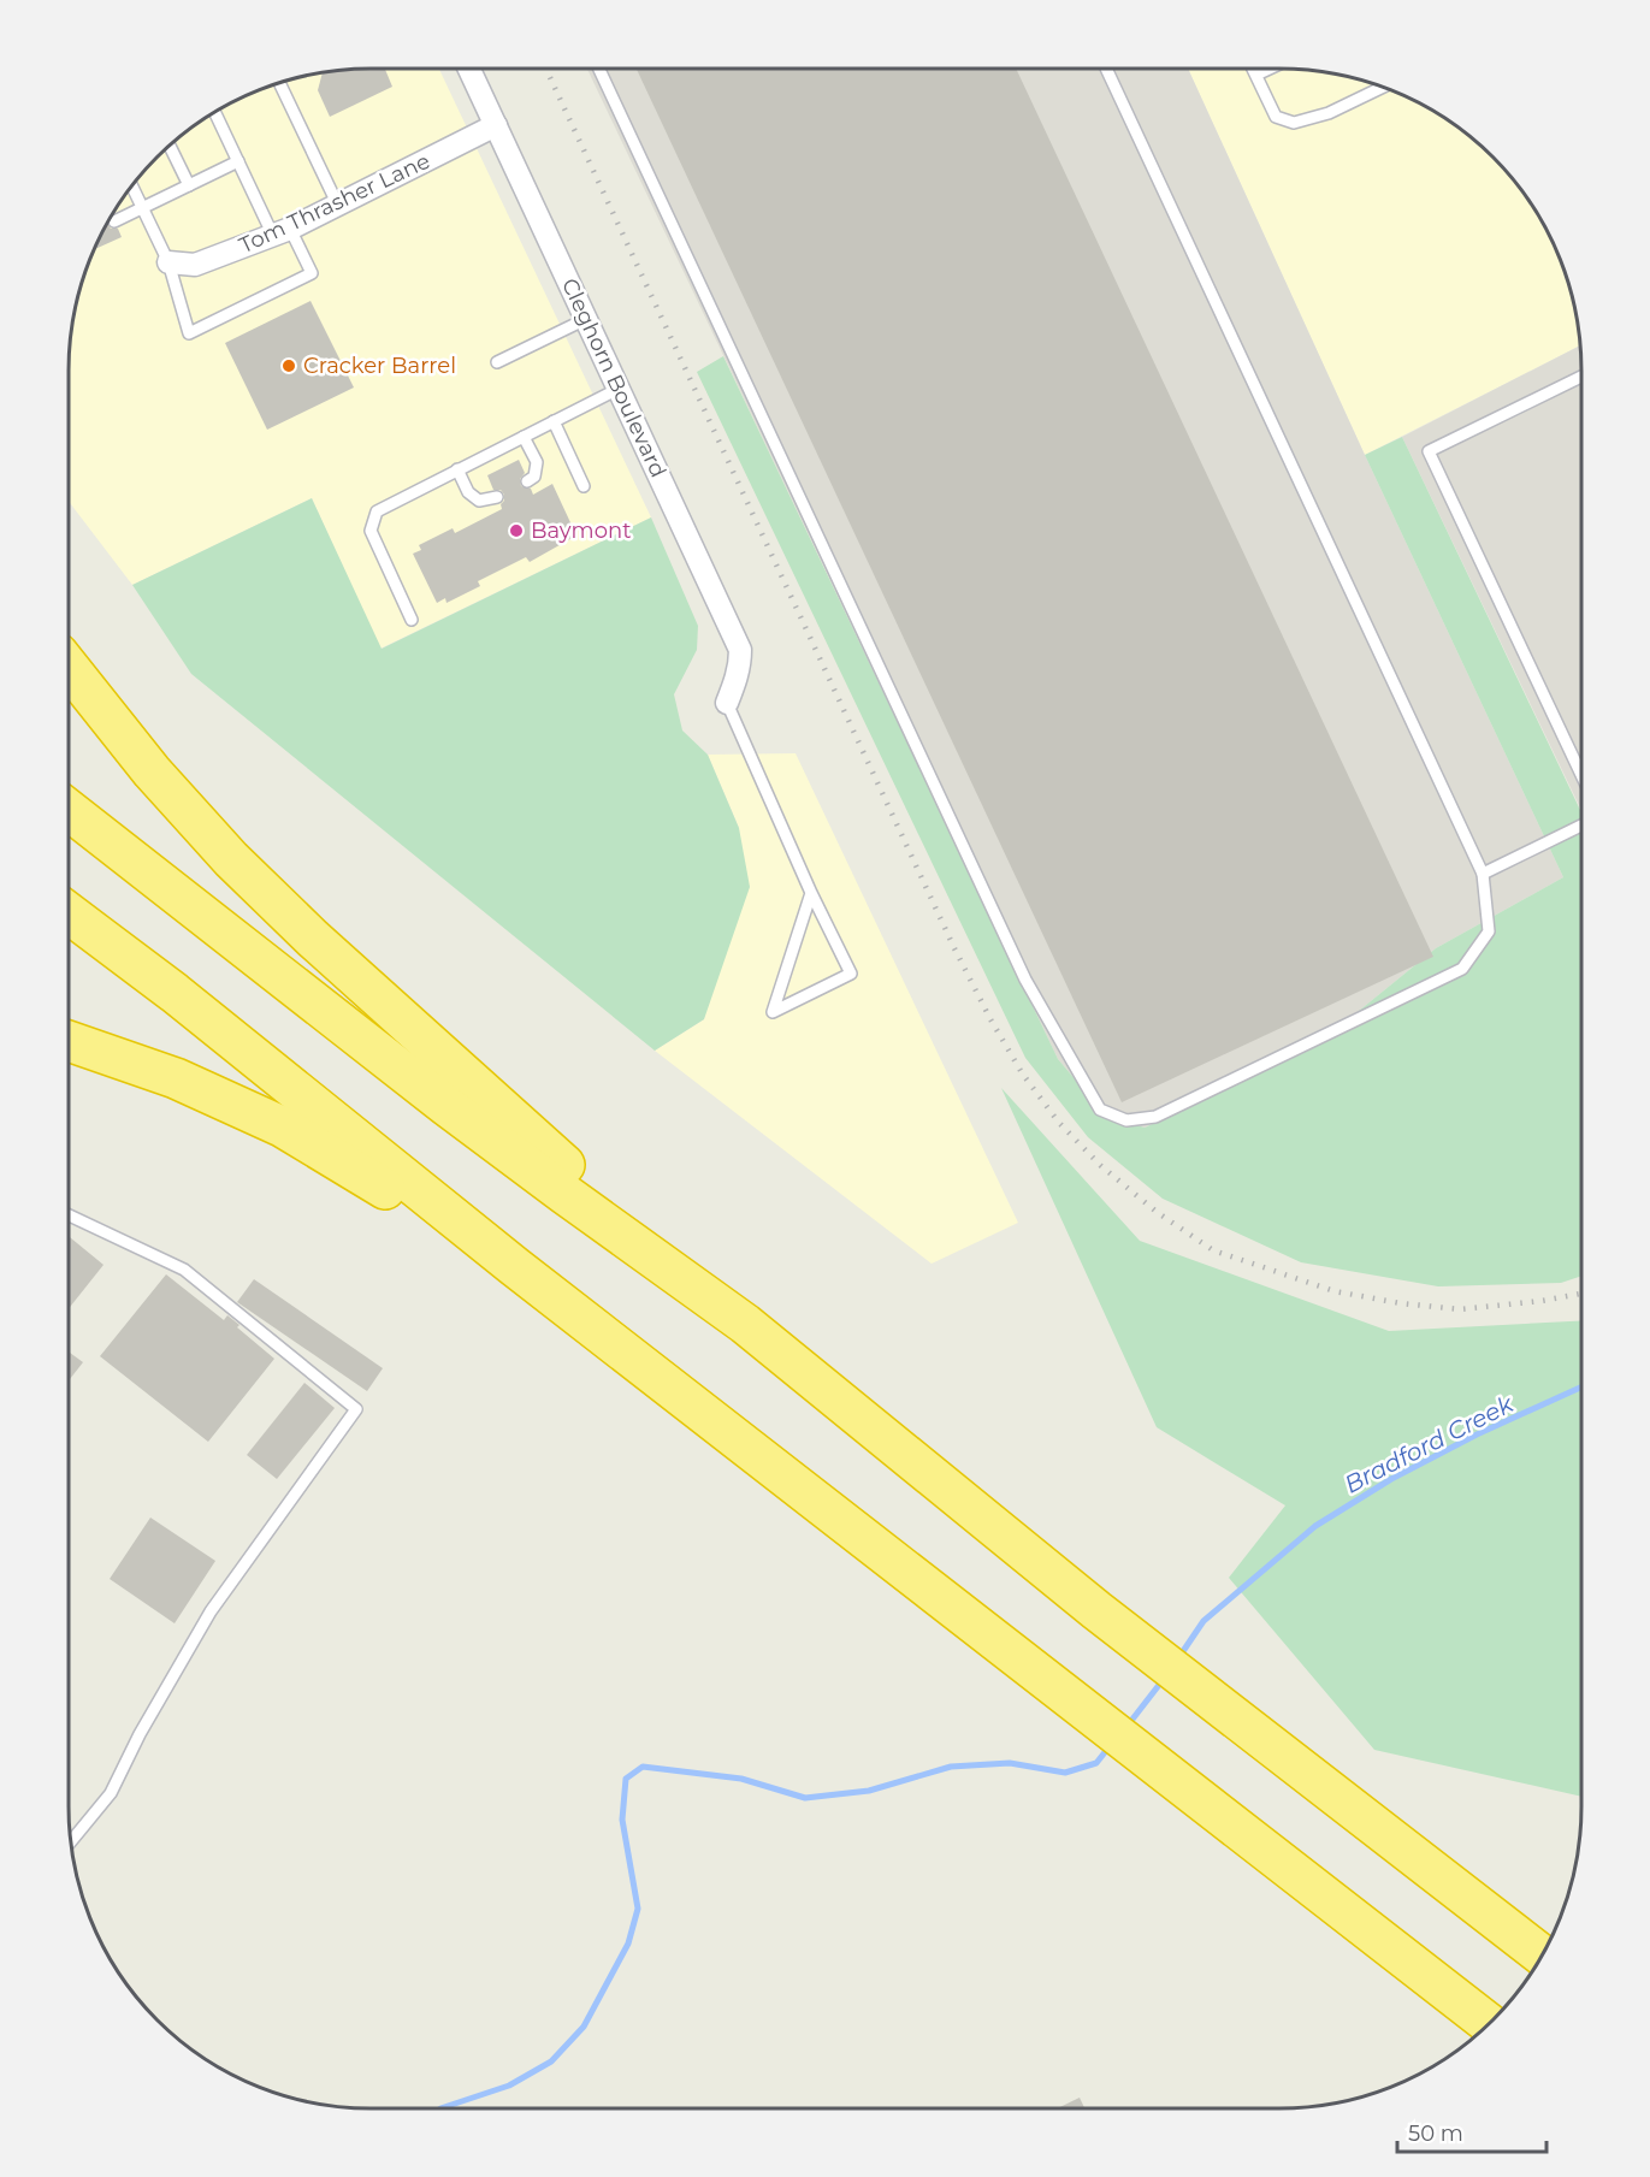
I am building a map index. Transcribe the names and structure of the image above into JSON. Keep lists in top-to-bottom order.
{
  "streets": {
    "street": ["Tom Thrasher Lane", "Cleghorn Boulevard"]
  },
  "crossings": [
    ["Tom Thrasher Lane", "Cleghorn Boulevard"]
  ],
  "water": ["Bradford Creek"],
  "places": ["Cracker Barrel", "Baymont"],
  "scale_bar": "50 m"
}
